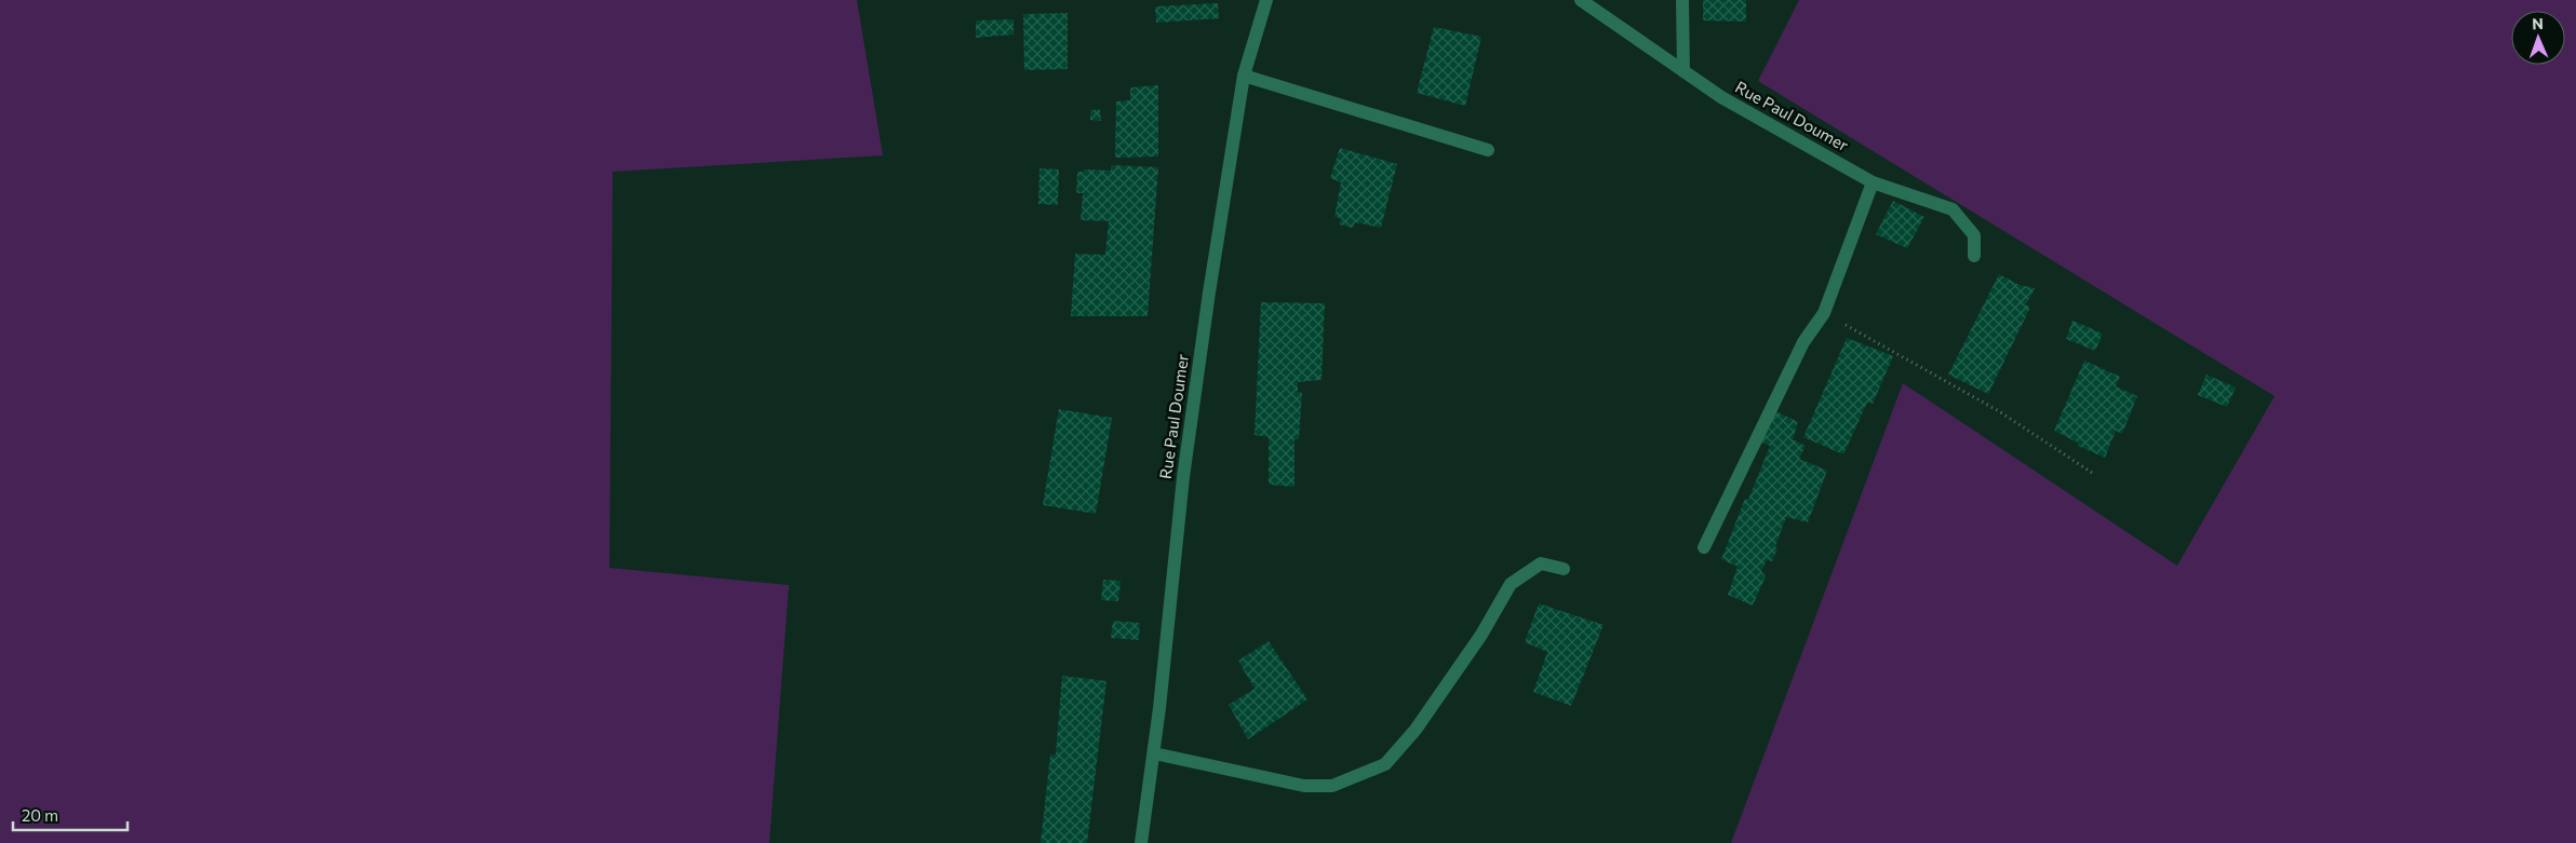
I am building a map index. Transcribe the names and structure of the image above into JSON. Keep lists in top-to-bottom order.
{
  "streets": {
    "street": ["Rue Paul Doumer"]
  },
  "scale_bar": "20 m",
  "north": "top"
}
